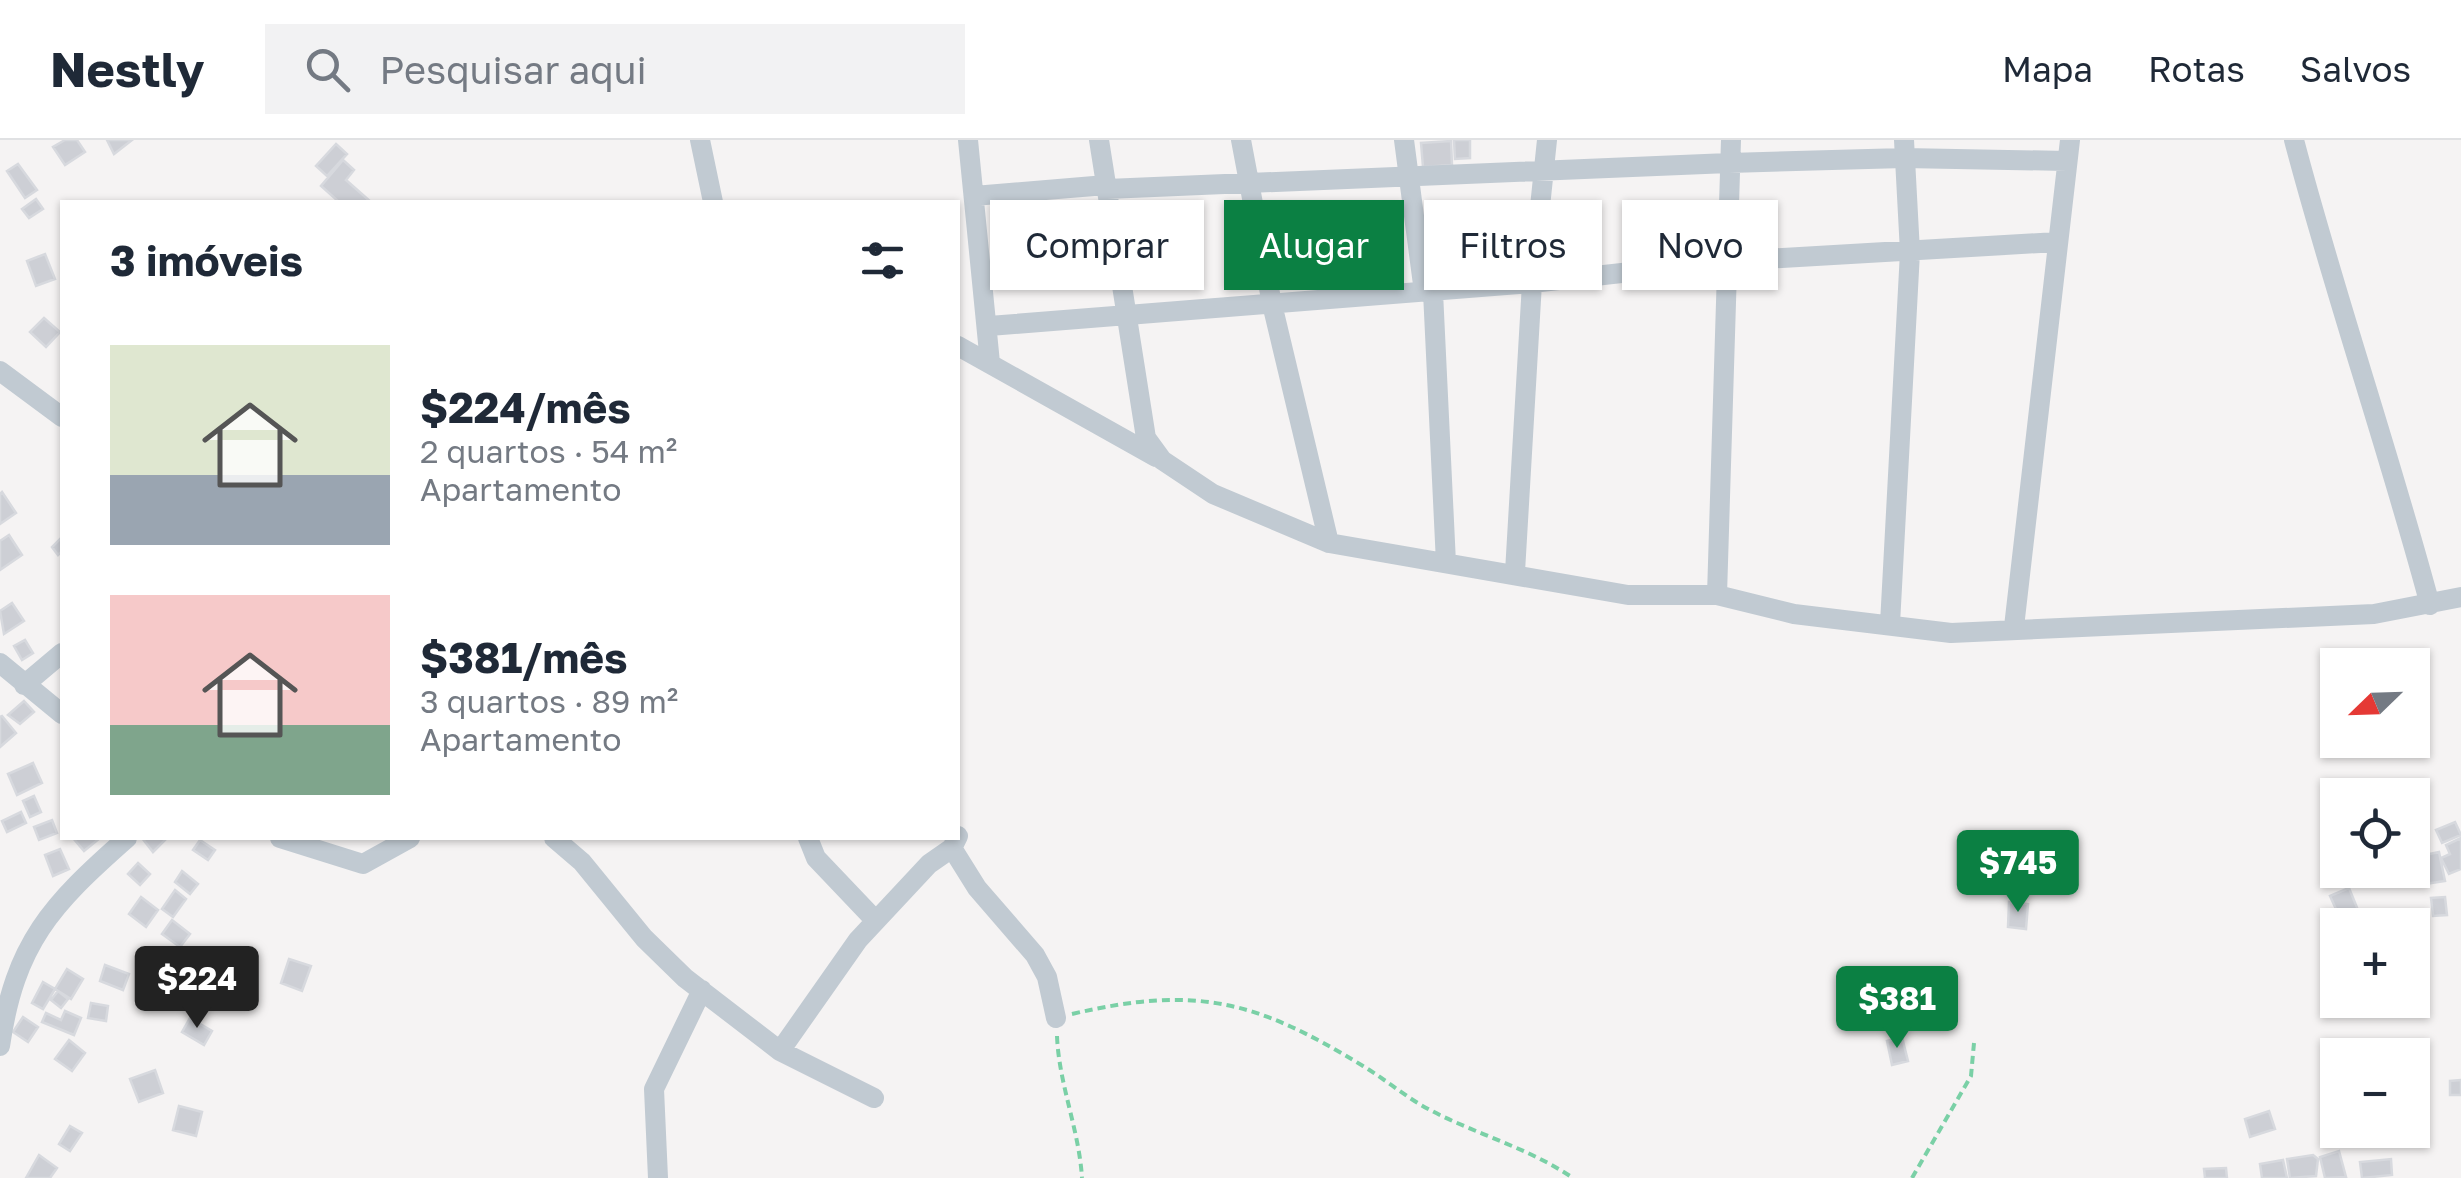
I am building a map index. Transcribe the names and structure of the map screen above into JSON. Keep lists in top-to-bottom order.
{
  "north": "bottom left",
  "page": {
    "header": "Nestly",
    "search": "Pesquisar aqui",
    "nav": ["Mapa", "Rotas", "Salvos"],
    "chip": [
      "Comprar",
      "Alugar",
      "Filtros",
      "Novo"
    ],
    "heading": "3 imóveis",
    "list": [
      {
        "name": "$224/mês",
        "note": "2 quartos · 54 m² · Apartamento"
      },
      {
        "name": "$381/mês",
        "note": "3 quartos · 89 m² · Apartamento"
      }
    ],
    "map_buttons": ["+", "−"],
    "price": ["$745", "$224", "$381"]
  }
}
